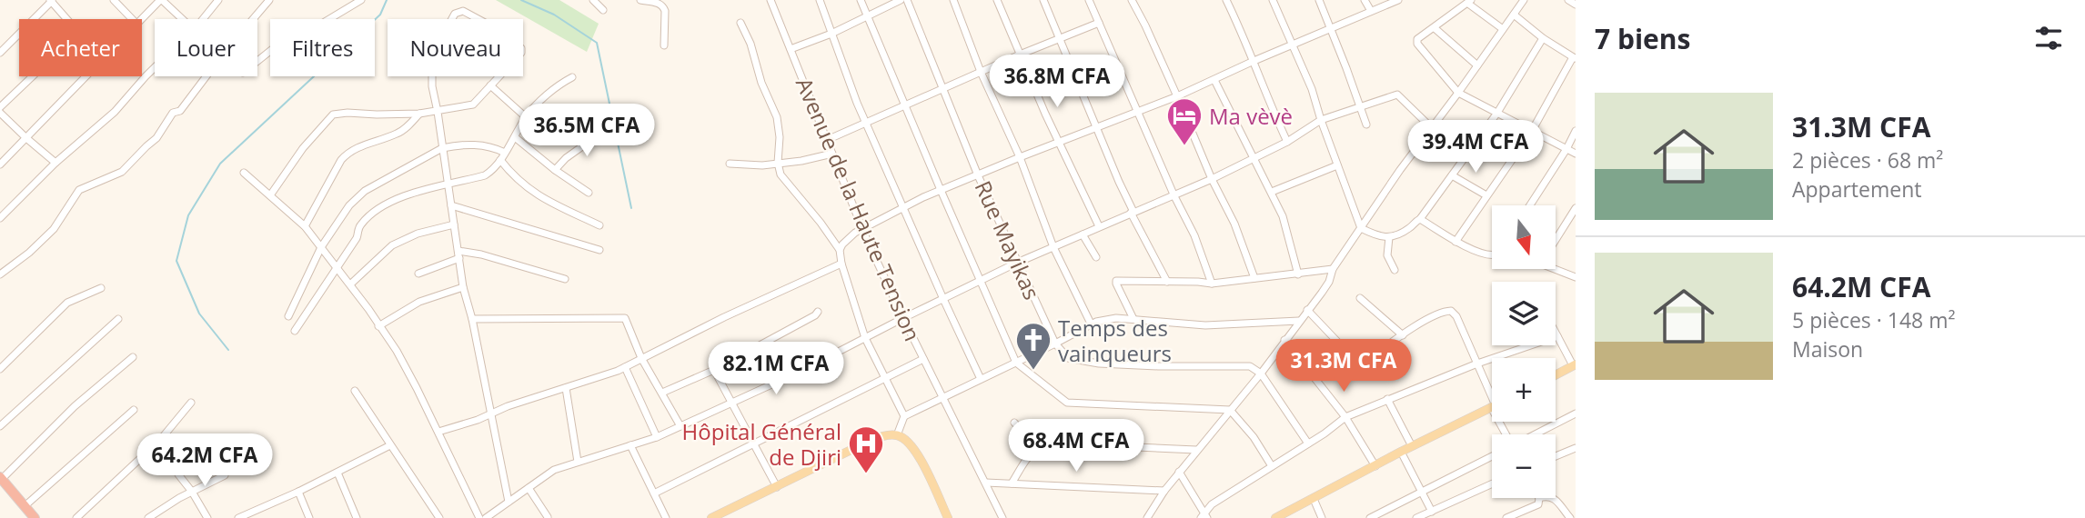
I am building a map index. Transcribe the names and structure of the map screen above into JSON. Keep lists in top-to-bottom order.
{
  "streets": {
    "street": ["Avenue de la Haute Tension", "Rue Mayikas"]
  },
  "places": {
    "hotel": ["Ma vèvè"],
    "church": ["Temps des vainqueurs"],
    "hospital": ["Hôpital Général de Djiri"]
  },
  "north": "bottom",
  "page": {
    "heading": "7 biens",
    "chip": [
      "Acheter",
      "Louer",
      "Filtres",
      "Nouveau"
    ],
    "price": [
      "36.8M CFA",
      "36.5M CFA",
      "39.4M CFA",
      "31.3M CFA",
      "82.1M CFA",
      "68.4M CFA",
      "64.2M CFA"
    ],
    "list": [
      {
        "name": "31.3M CFA",
        "note": "2 pièces · 68 m² · Appartement"
      },
      {
        "name": "64.2M CFA",
        "note": "5 pièces · 148 m² · Maison"
      }
    ],
    "map_buttons": ["+", "−"]
  }
}
